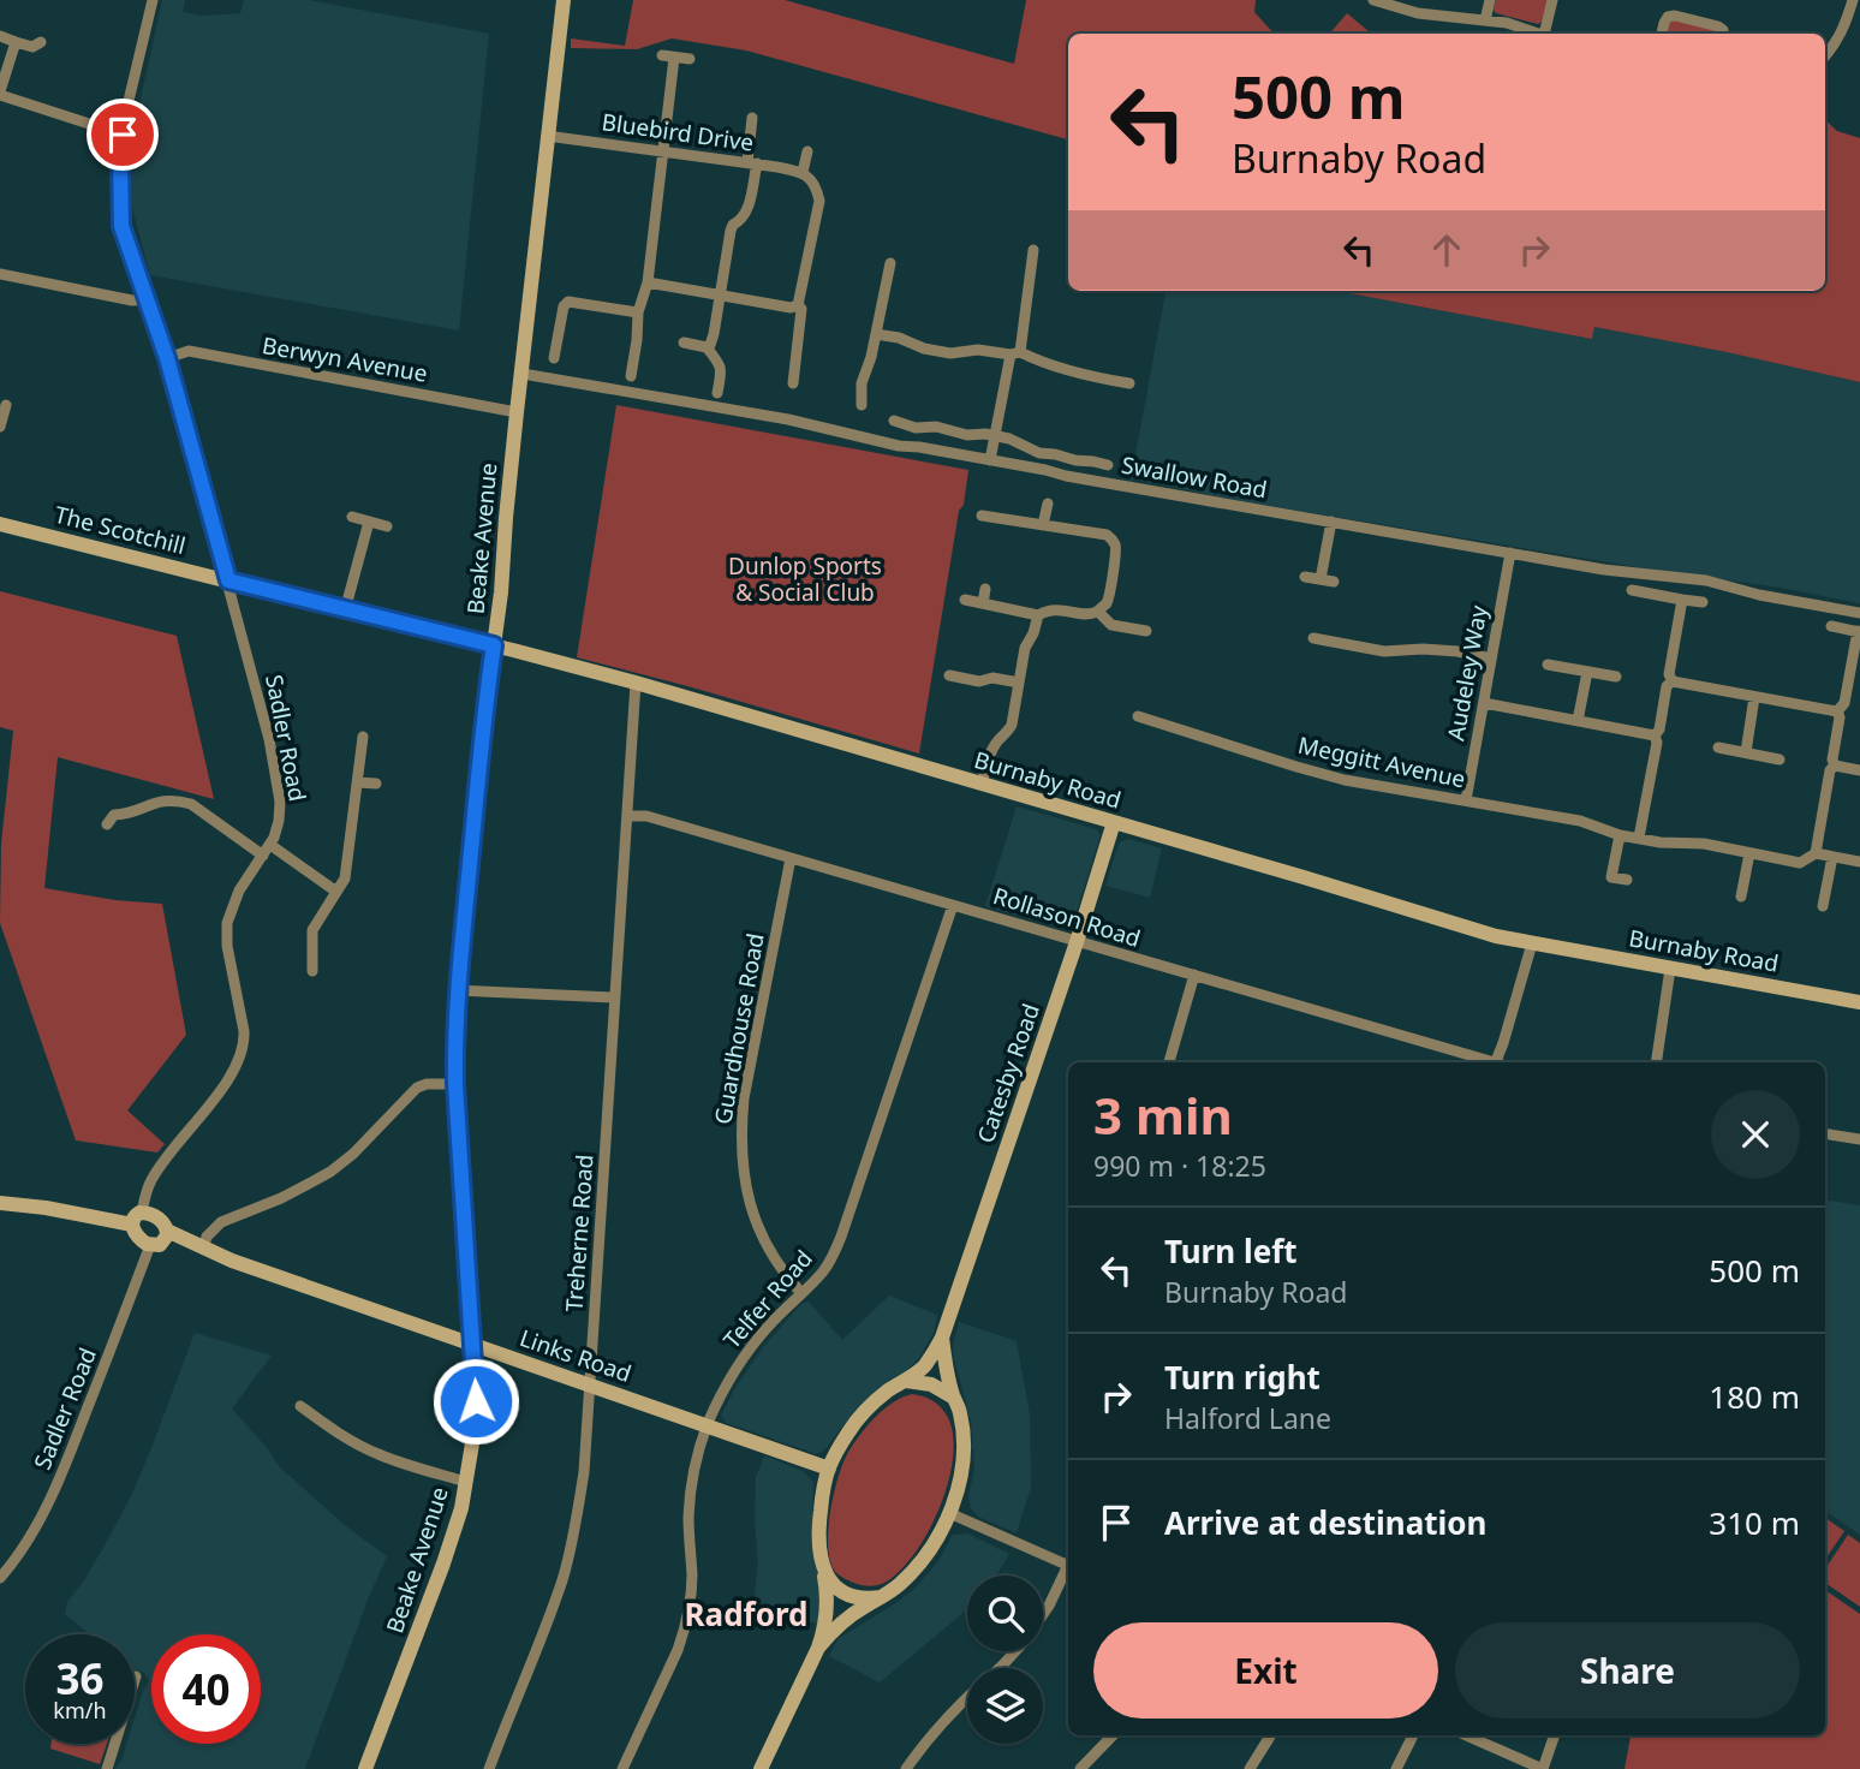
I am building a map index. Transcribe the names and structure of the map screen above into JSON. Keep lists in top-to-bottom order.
{
  "streets": {
    "street": [
      "Bluebird Drive",
      "Berwyn Avenue",
      "Swallow Road",
      "The Scotchill",
      "Beake Avenue",
      "Audeley Way",
      "Sadler Road",
      "Meggitt Avenue",
      "Burnaby Road",
      "Rollason Road",
      "Guardhouse Road",
      "Catesby Road",
      "Treherne Road",
      "Telfer Road",
      "Links Road"
    ]
  },
  "crossings": [
    ["Bluebird Drive", "Beake Avenue"],
    ["Berwyn Avenue", "Beake Avenue"],
    ["Berwyn Avenue", "Sadler Road"],
    ["Swallow Road", "Beake Avenue"],
    ["Swallow Road", "Audeley Way"],
    ["The Scotchill", "Sadler Road"],
    ["The Scotchill", "Burnaby Road"],
    ["Beake Avenue", "Burnaby Road"],
    ["Beake Avenue", "Links Road"],
    ["Audeley Way", "Meggitt Avenue"],
    ["Sadler Road", "Burnaby Road"],
    ["Sadler Road", "Links Road"],
    ["Burnaby Road", "Catesby Road"],
    ["Burnaby Road", "Treherne Road"],
    ["Rollason Road", "Guardhouse Road"],
    ["Rollason Road", "Catesby Road"],
    ["Rollason Road", "Treherne Road"],
    ["Rollason Road", "Telfer Road"],
    ["Guardhouse Road", "Telfer Road"],
    ["Catesby Road", "Links Road"],
    ["Treherne Road", "Links Road"],
    ["Telfer Road", "Links Road"]
  ],
  "districts": ["Radford"],
  "parks": ["Dunlop Sports & Social Club"],
  "page": {
    "turn": ["500 m", "Burnaby Road"],
    "heading": ["3 min", "990 m · 18:25"],
    "list": [
      {
        "name": "Turn left",
        "note": "Burnaby Road",
        "value": "500 m"
      },
      {
        "name": "Turn right",
        "note": "Halford Lane",
        "value": "180 m"
      },
      {
        "name": "Arrive at destination",
        "value": "310 m"
      }
    ],
    "buttons": ["Exit", "Share"],
    "speed": "36 km/h",
    "limit": "40"
  }
}
